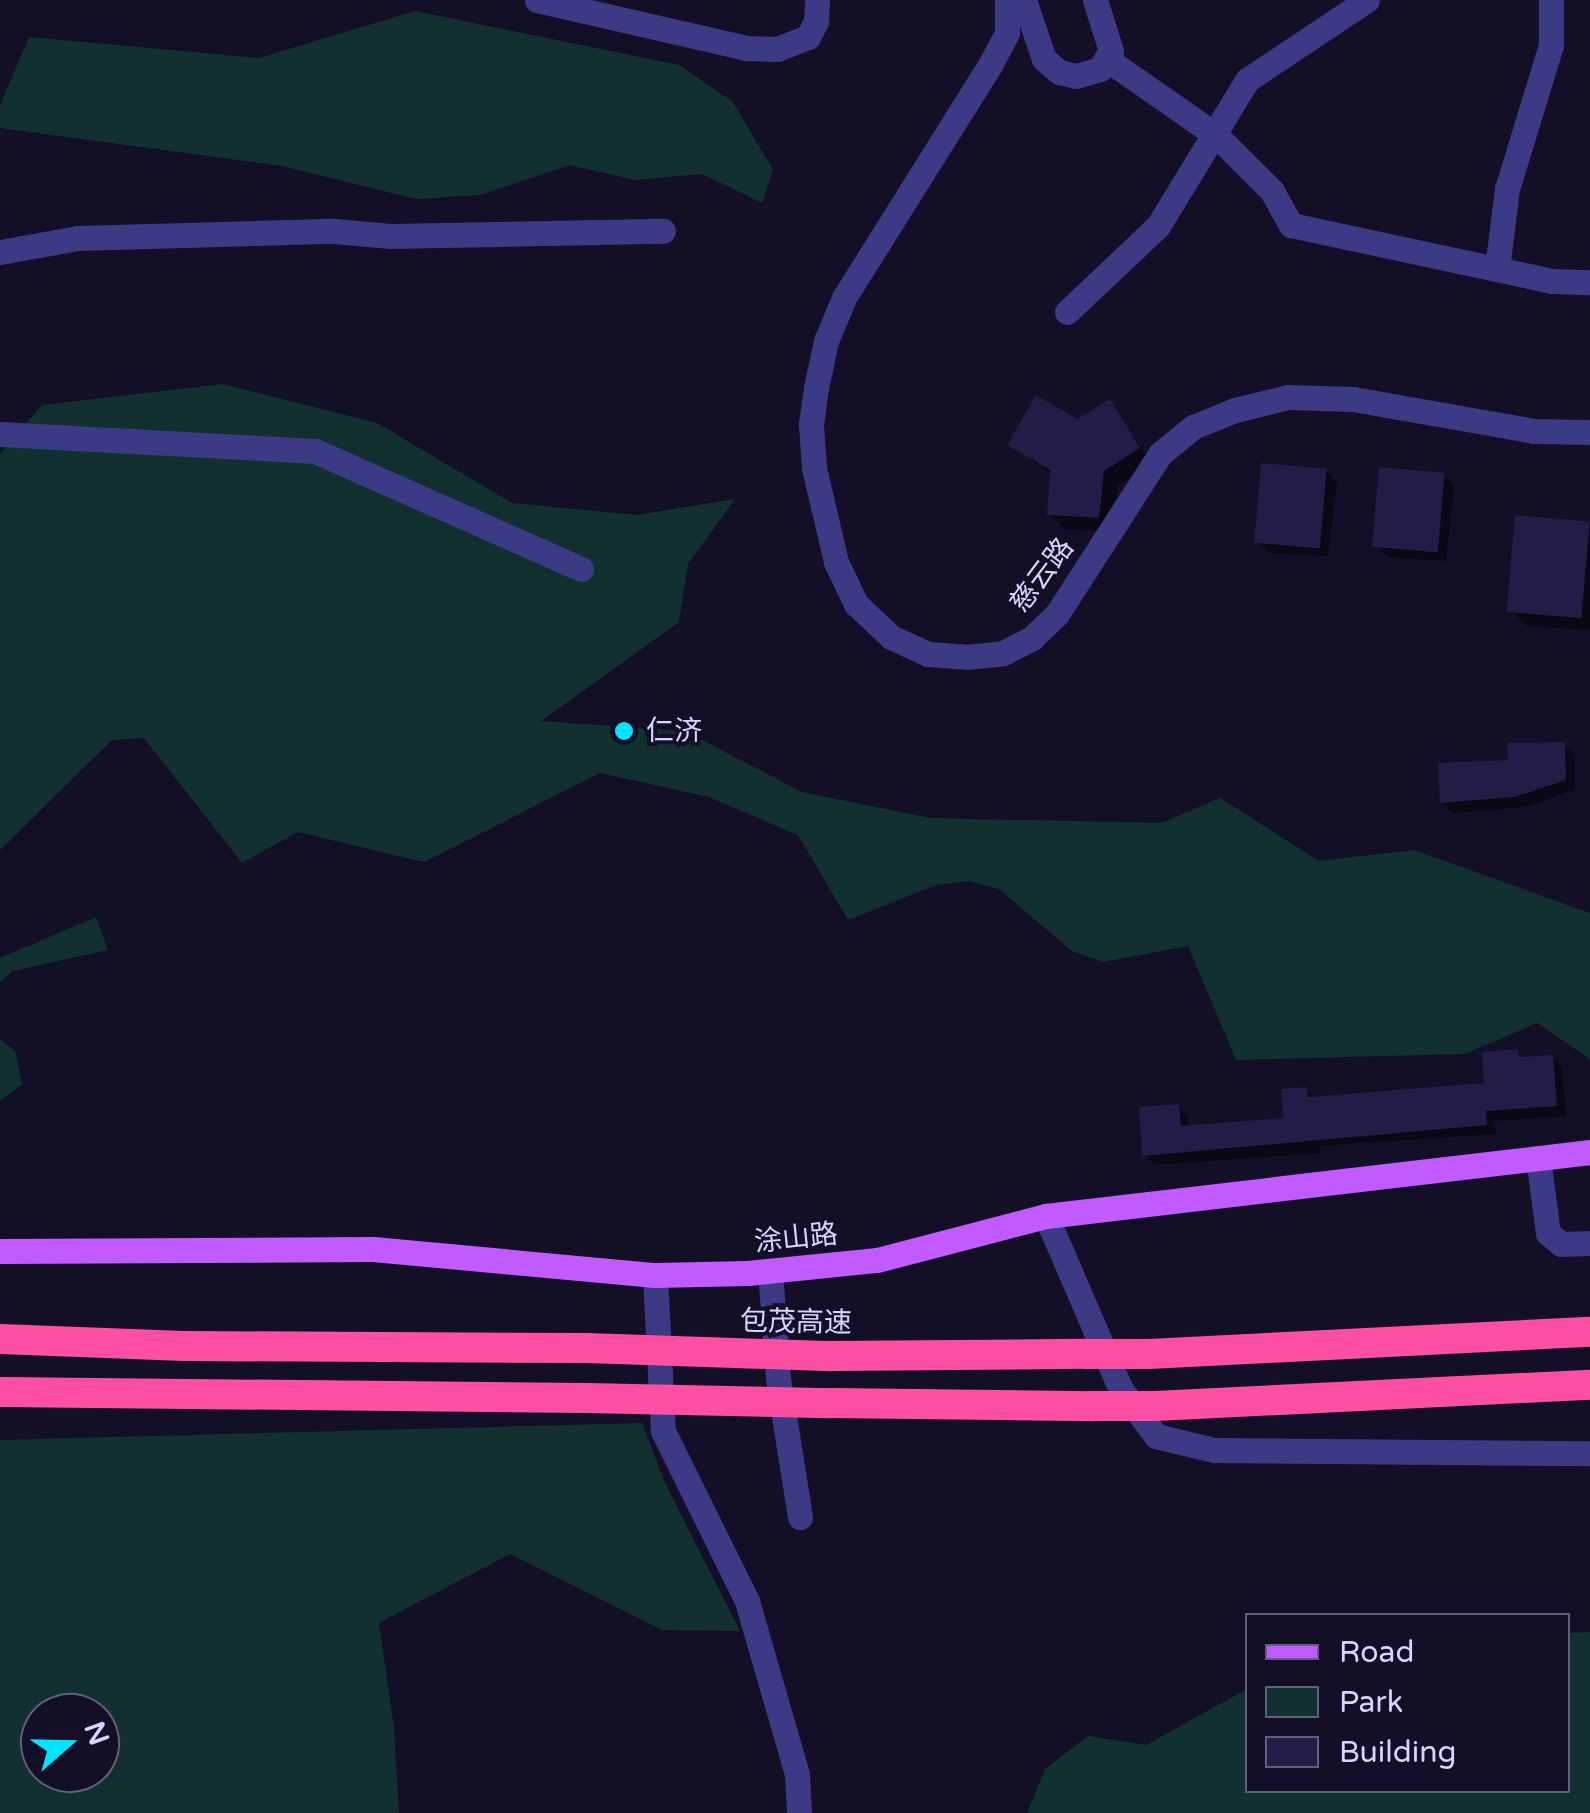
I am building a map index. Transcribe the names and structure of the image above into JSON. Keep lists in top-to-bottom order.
{
  "streets": {
    "highway": ["包茂高速"],
    "main road": ["涂山路"],
    "street": ["慈云路"]
  },
  "places": ["仁济"],
  "legend": ["Road", "Park", "Building"],
  "north": "right"
}
